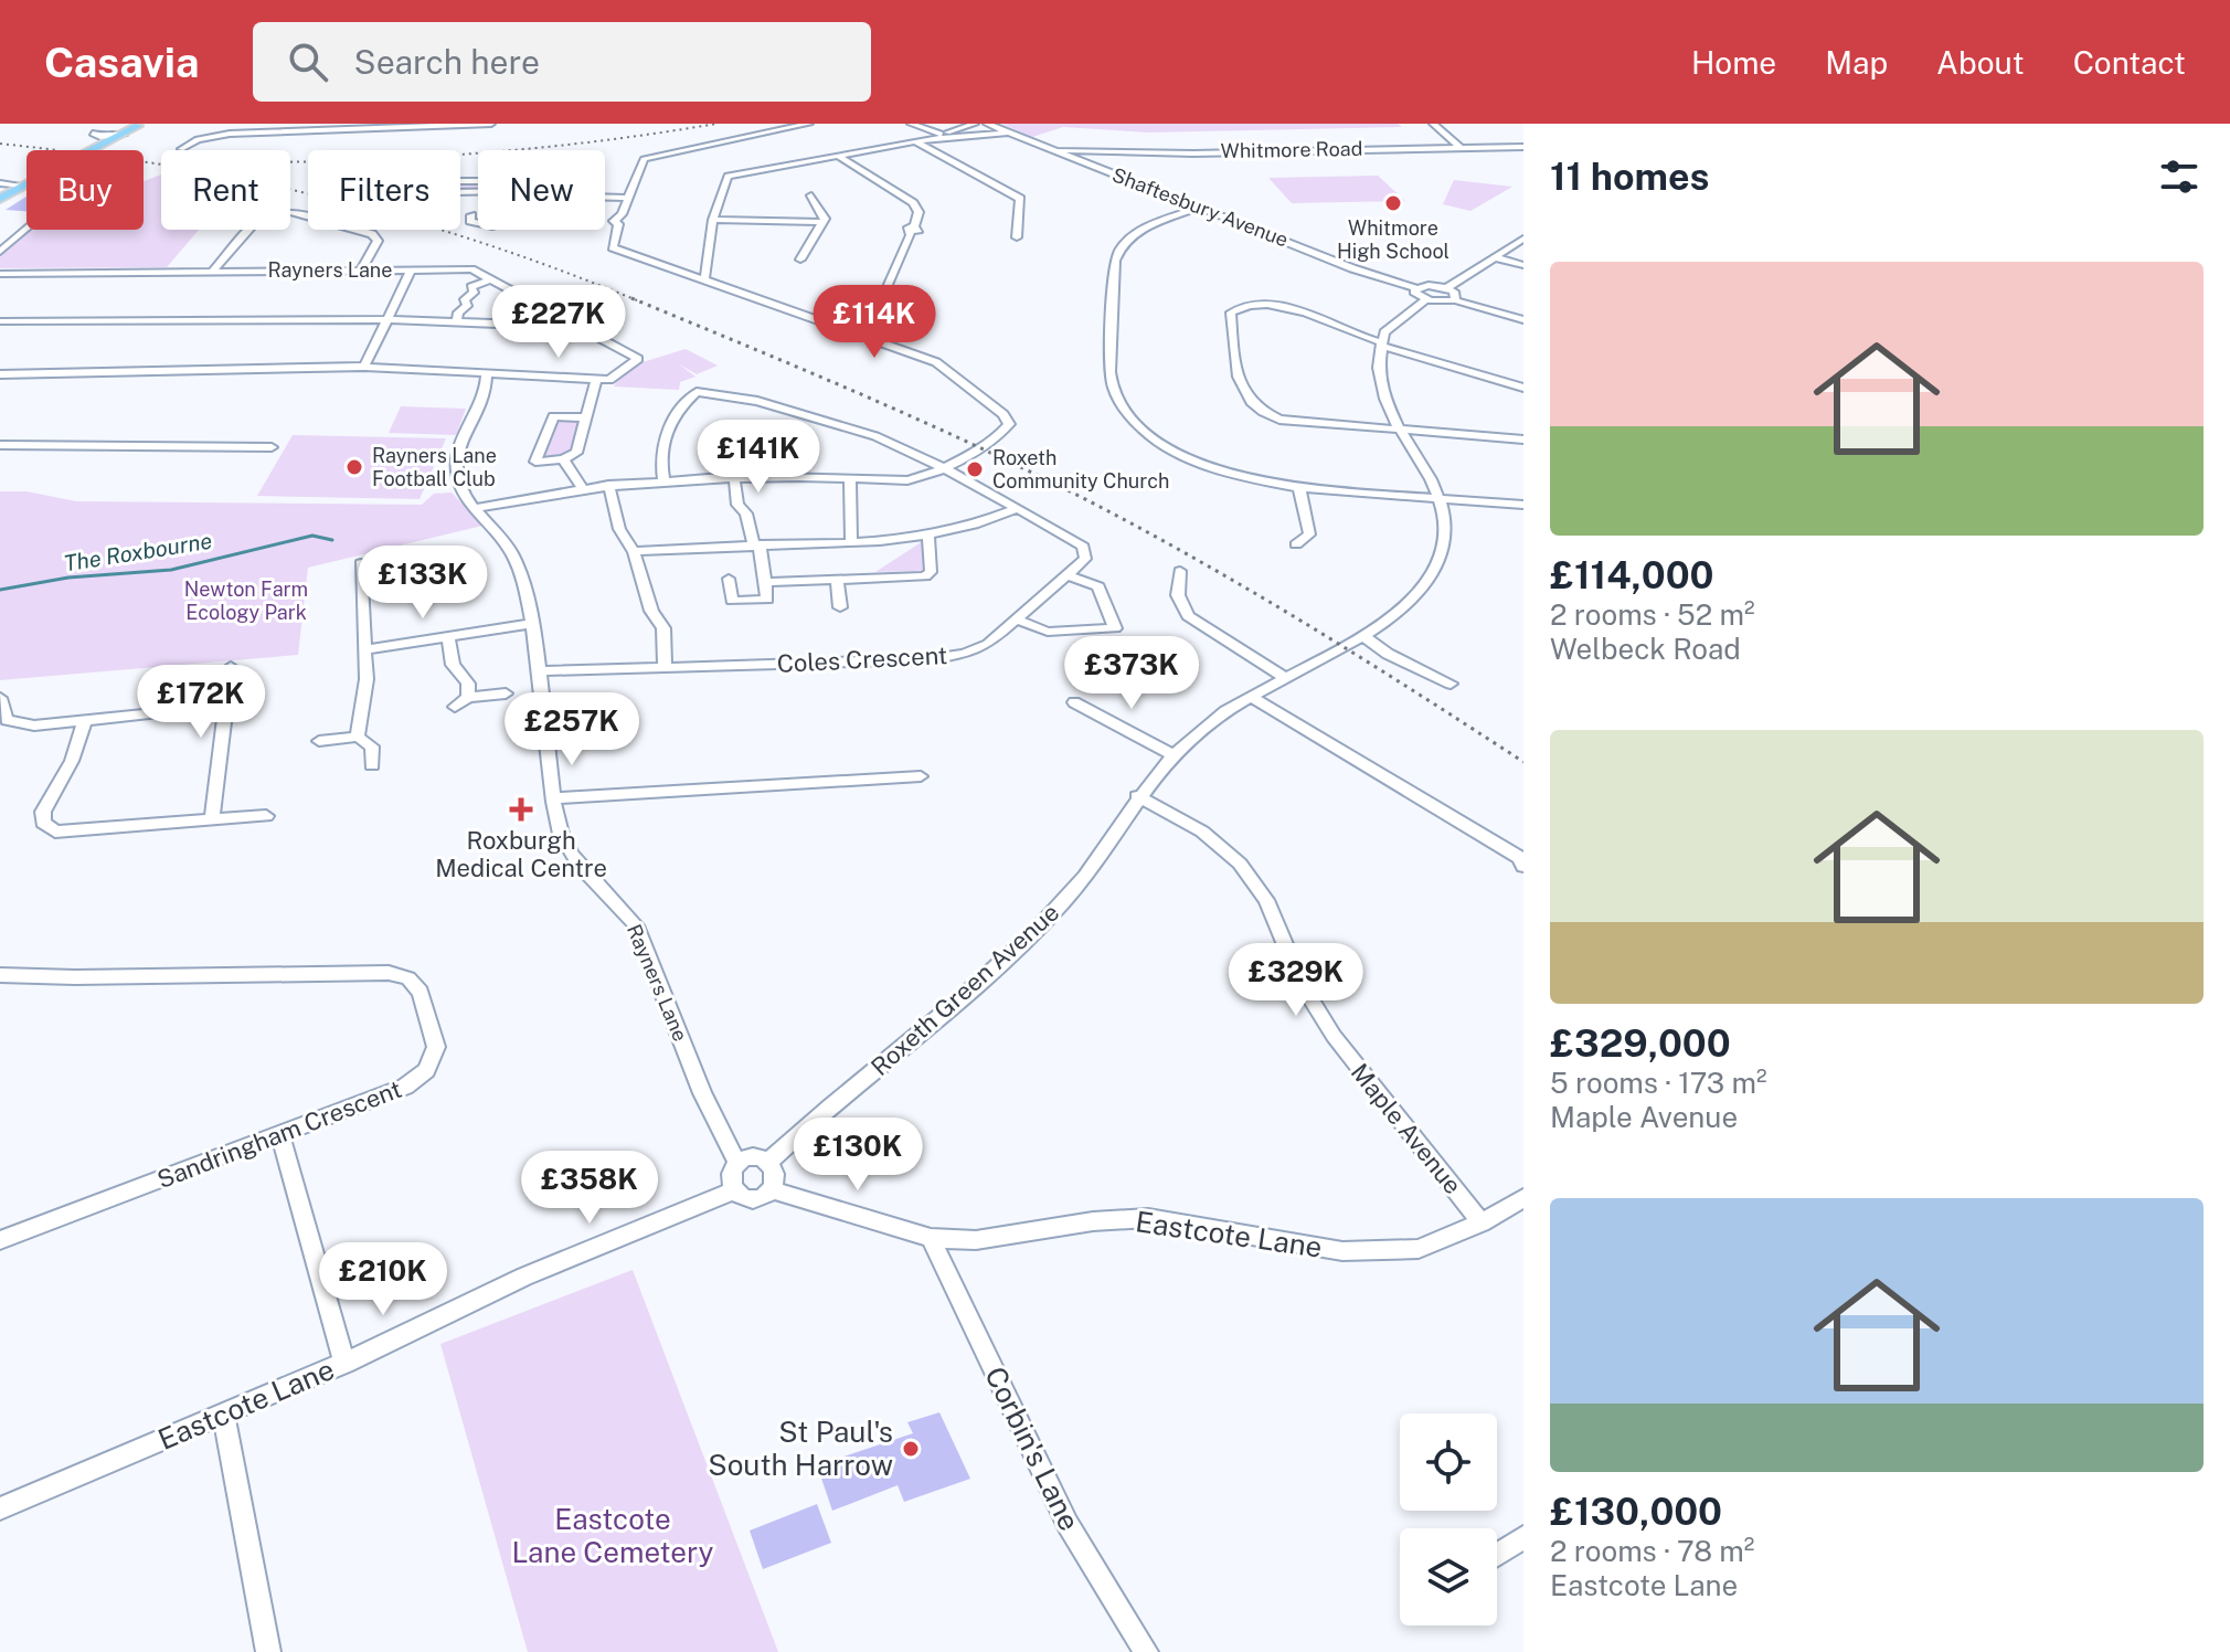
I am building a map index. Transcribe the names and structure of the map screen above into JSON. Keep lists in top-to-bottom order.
{
  "streets": {
    "street": [
      "Whitmore Road",
      "Shaftesbury Avenue",
      "Rayners Lane",
      "Coles Crescent",
      "Roxeth Green Avenue",
      "Maple Avenue",
      "Sandringham Crescent",
      "Eastcote Lane",
      "Corbin's Lane"
    ]
  },
  "crossings": [
    ["Whitmore Road", "Shaftesbury Avenue"],
    ["Rayners Lane", "Coles Crescent"],
    ["Rayners Lane", "Roxeth Green Avenue"],
    ["Rayners Lane", "Eastcote Lane"],
    ["Roxeth Green Avenue", "Maple Avenue"],
    ["Roxeth Green Avenue", "Eastcote Lane"],
    ["Maple Avenue", "Eastcote Lane"],
    ["Eastcote Lane", "Corbin's Lane"]
  ],
  "water": ["The Roxbourne"],
  "parks": ["Newton Farm Ecology Park", "Eastcote Lane Cemetery"],
  "places": {
    "other": [
      "Whitmore High School",
      "Rayners Lane Football Club",
      "Roxeth Community Church",
      "St Paul's South Harrow"
    ],
    "health": ["Roxburgh Medical Centre"]
  },
  "page": {
    "header": "Casavia",
    "search": "Search here",
    "nav": [
      "Home",
      "Map",
      "About",
      "Contact"
    ],
    "heading": "11 homes",
    "chip": [
      "Buy",
      "Rent",
      "Filters",
      "New"
    ],
    "list": [
      {
        "name": "£114,000",
        "note": "2 rooms · 52 m² · Welbeck Road"
      },
      {
        "name": "£329,000",
        "note": "5 rooms · 173 m² · Maple Avenue"
      },
      {
        "name": "£130,000",
        "note": "2 rooms · 78 m² · Eastcote Lane"
      }
    ],
    "price": [
      "£227K",
      "£114K",
      "£141K",
      "£133K",
      "£373K",
      "£172K",
      "£257K",
      "£329K",
      "£130K",
      "£358K",
      "£210K"
    ]
  }
}
